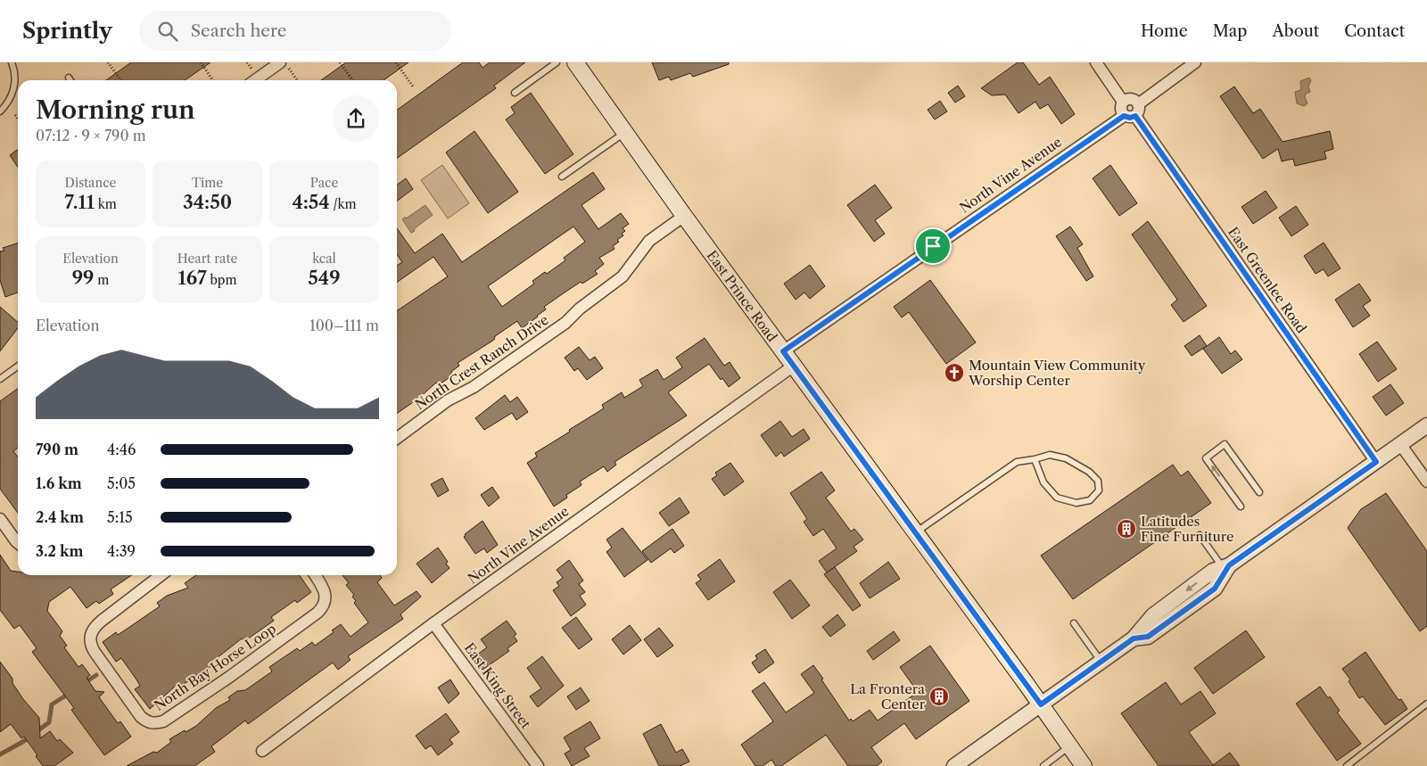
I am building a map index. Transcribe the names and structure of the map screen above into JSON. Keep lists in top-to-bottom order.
{
  "streets": {
    "main road": ["East Prince Road"],
    "street": [
      "North Vine Avenue",
      "East Greenlee Road",
      "North Crest Ranch Drive",
      "North Bay Horse Loop",
      "East King Street"
    ]
  },
  "crossings": [
    ["North Vine Avenue", "East Greenlee Road"],
    ["North Vine Avenue", "East Prince Road"],
    ["North Vine Avenue", "East King Street"],
    ["East Prince Road", "North Crest Ranch Drive"]
  ],
  "places": {
    "church": ["Mountain View Community Worship Center"],
    "building": ["Latitudes Fine Furniture", "La Frontera Center"]
  },
  "page": {
    "header": "Sprintly",
    "search": "Search here",
    "nav": [
      "Home",
      "Map",
      "About",
      "Contact"
    ],
    "heading": ["Morning run", "07:12 · 9 × 790 m"],
    "stats": [
      ["Distance", "7.11 km"],
      ["Time", "34:50"],
      ["Pace", "4:54 /km"],
      ["Elevation", "99 m"],
      ["Heart rate", "167 bpm"],
      ["kcal", "549"]
    ],
    "chart": ["Elevation", "100–111 m"],
    "list": [
      {
        "name": "790 m",
        "note": "4:46"
      },
      {
        "name": "1.6 km",
        "note": "5:05"
      },
      {
        "name": "2.4 km",
        "note": "5:15"
      },
      {
        "name": "3.2 km",
        "note": "4:39"
      }
    ]
  }
}
